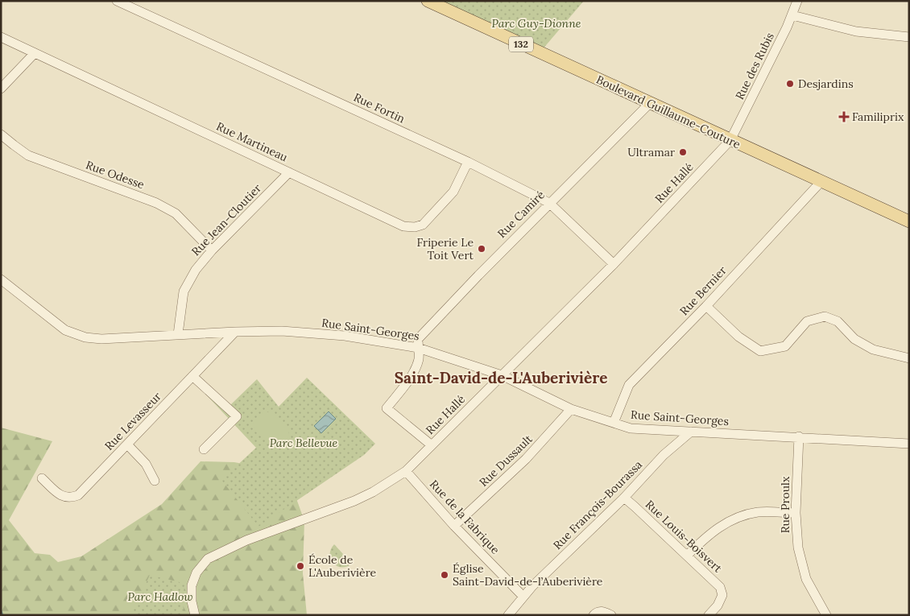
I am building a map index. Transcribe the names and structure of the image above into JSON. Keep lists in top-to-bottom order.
{
  "streets": {
    "main road": ["132", "Boulevard Guillaume-Couture"],
    "street": [
      "Rue des Rubis",
      "Rue Fortin",
      "Rue Martineau",
      "Rue Odesse",
      "Rue Hallé",
      "Rue Camiré",
      "Rue Jean-Cloutier",
      "Rue Bernier",
      "Rue Saint-Georges",
      "Rue Levasseur",
      "Rue Dussault",
      "Rue François-Bourassa",
      "Rue Proulx",
      "Rue de la Fabrique",
      "Rue Louis-Boisvert"
    ]
  },
  "crossings": [
    ["Rue des Rubis", "Boulevard Guillaume-Couture"],
    ["Rue des Rubis", "Rue Hallé"],
    ["Rue Fortin", "Rue Martineau"],
    ["Rue Fortin", "Rue Hallé"],
    ["Rue Fortin", "Rue Camiré"],
    ["Boulevard Guillaume-Couture", "Rue Hallé"],
    ["Boulevard Guillaume-Couture", "Rue Camiré"],
    ["Boulevard Guillaume-Couture", "Rue Bernier"],
    ["Rue Martineau", "Rue Jean-Cloutier"],
    ["Rue Odesse", "Rue Jean-Cloutier"],
    ["Rue Hallé", "Rue Saint-Georges"],
    ["Rue Hallé", "Rue de la Fabrique"],
    ["Rue Camiré", "Rue Saint-Georges"],
    ["Rue Jean-Cloutier", "Rue Saint-Georges"],
    ["Rue Bernier", "Rue Saint-Georges"],
    ["Rue Saint-Georges", "Rue Levasseur"],
    ["Rue Saint-Georges", "Rue Dussault"],
    ["Rue Saint-Georges", "Rue François-Bourassa"],
    ["Rue Saint-Georges", "Rue Proulx"],
    ["Rue Dussault", "Rue de la Fabrique"],
    ["Rue François-Bourassa", "Rue de la Fabrique"],
    ["Rue François-Bourassa", "Rue Louis-Boisvert"]
  ],
  "districts": ["Saint-David-de-L'Auberivière"],
  "parks": ["Parc Guy-Dionne", "Parc Bellevue", "Parc Hadlow"],
  "places": {
    "other": [
      "Desjardins",
      "Ultramar",
      "Friperie Le Toit Vert",
      "École de L'Auberivière",
      "Église Saint-David-de-l’Auberivière"
    ],
    "health": ["Familiprix"]
  }
}
